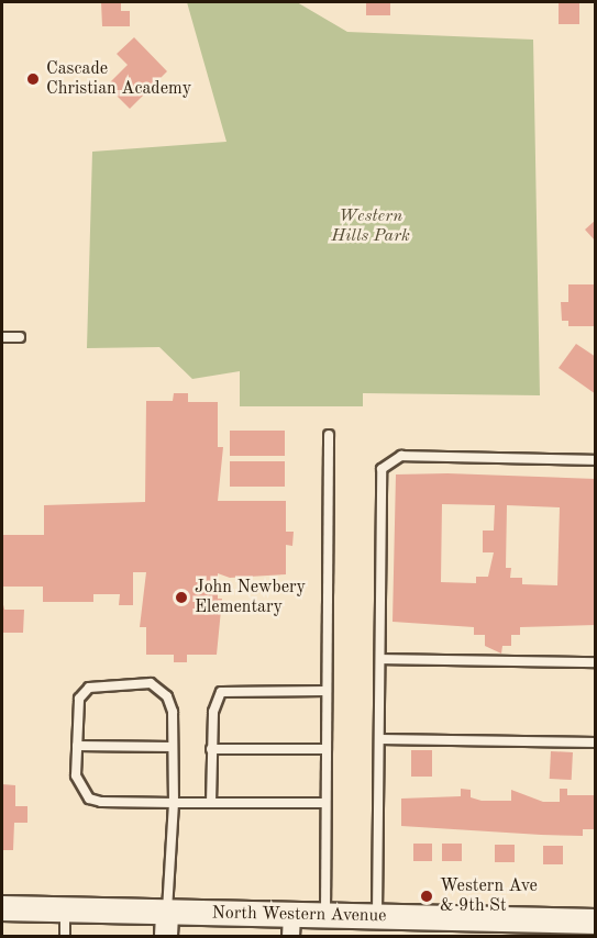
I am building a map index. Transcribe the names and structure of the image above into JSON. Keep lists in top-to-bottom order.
{
  "streets": {
    "main road": ["North Western Avenue"]
  },
  "parks": ["Western Hills Park"],
  "places": ["Cascade Christian Academy", "John Newbery Elementary", "Western Ave & 9th St"]
}
